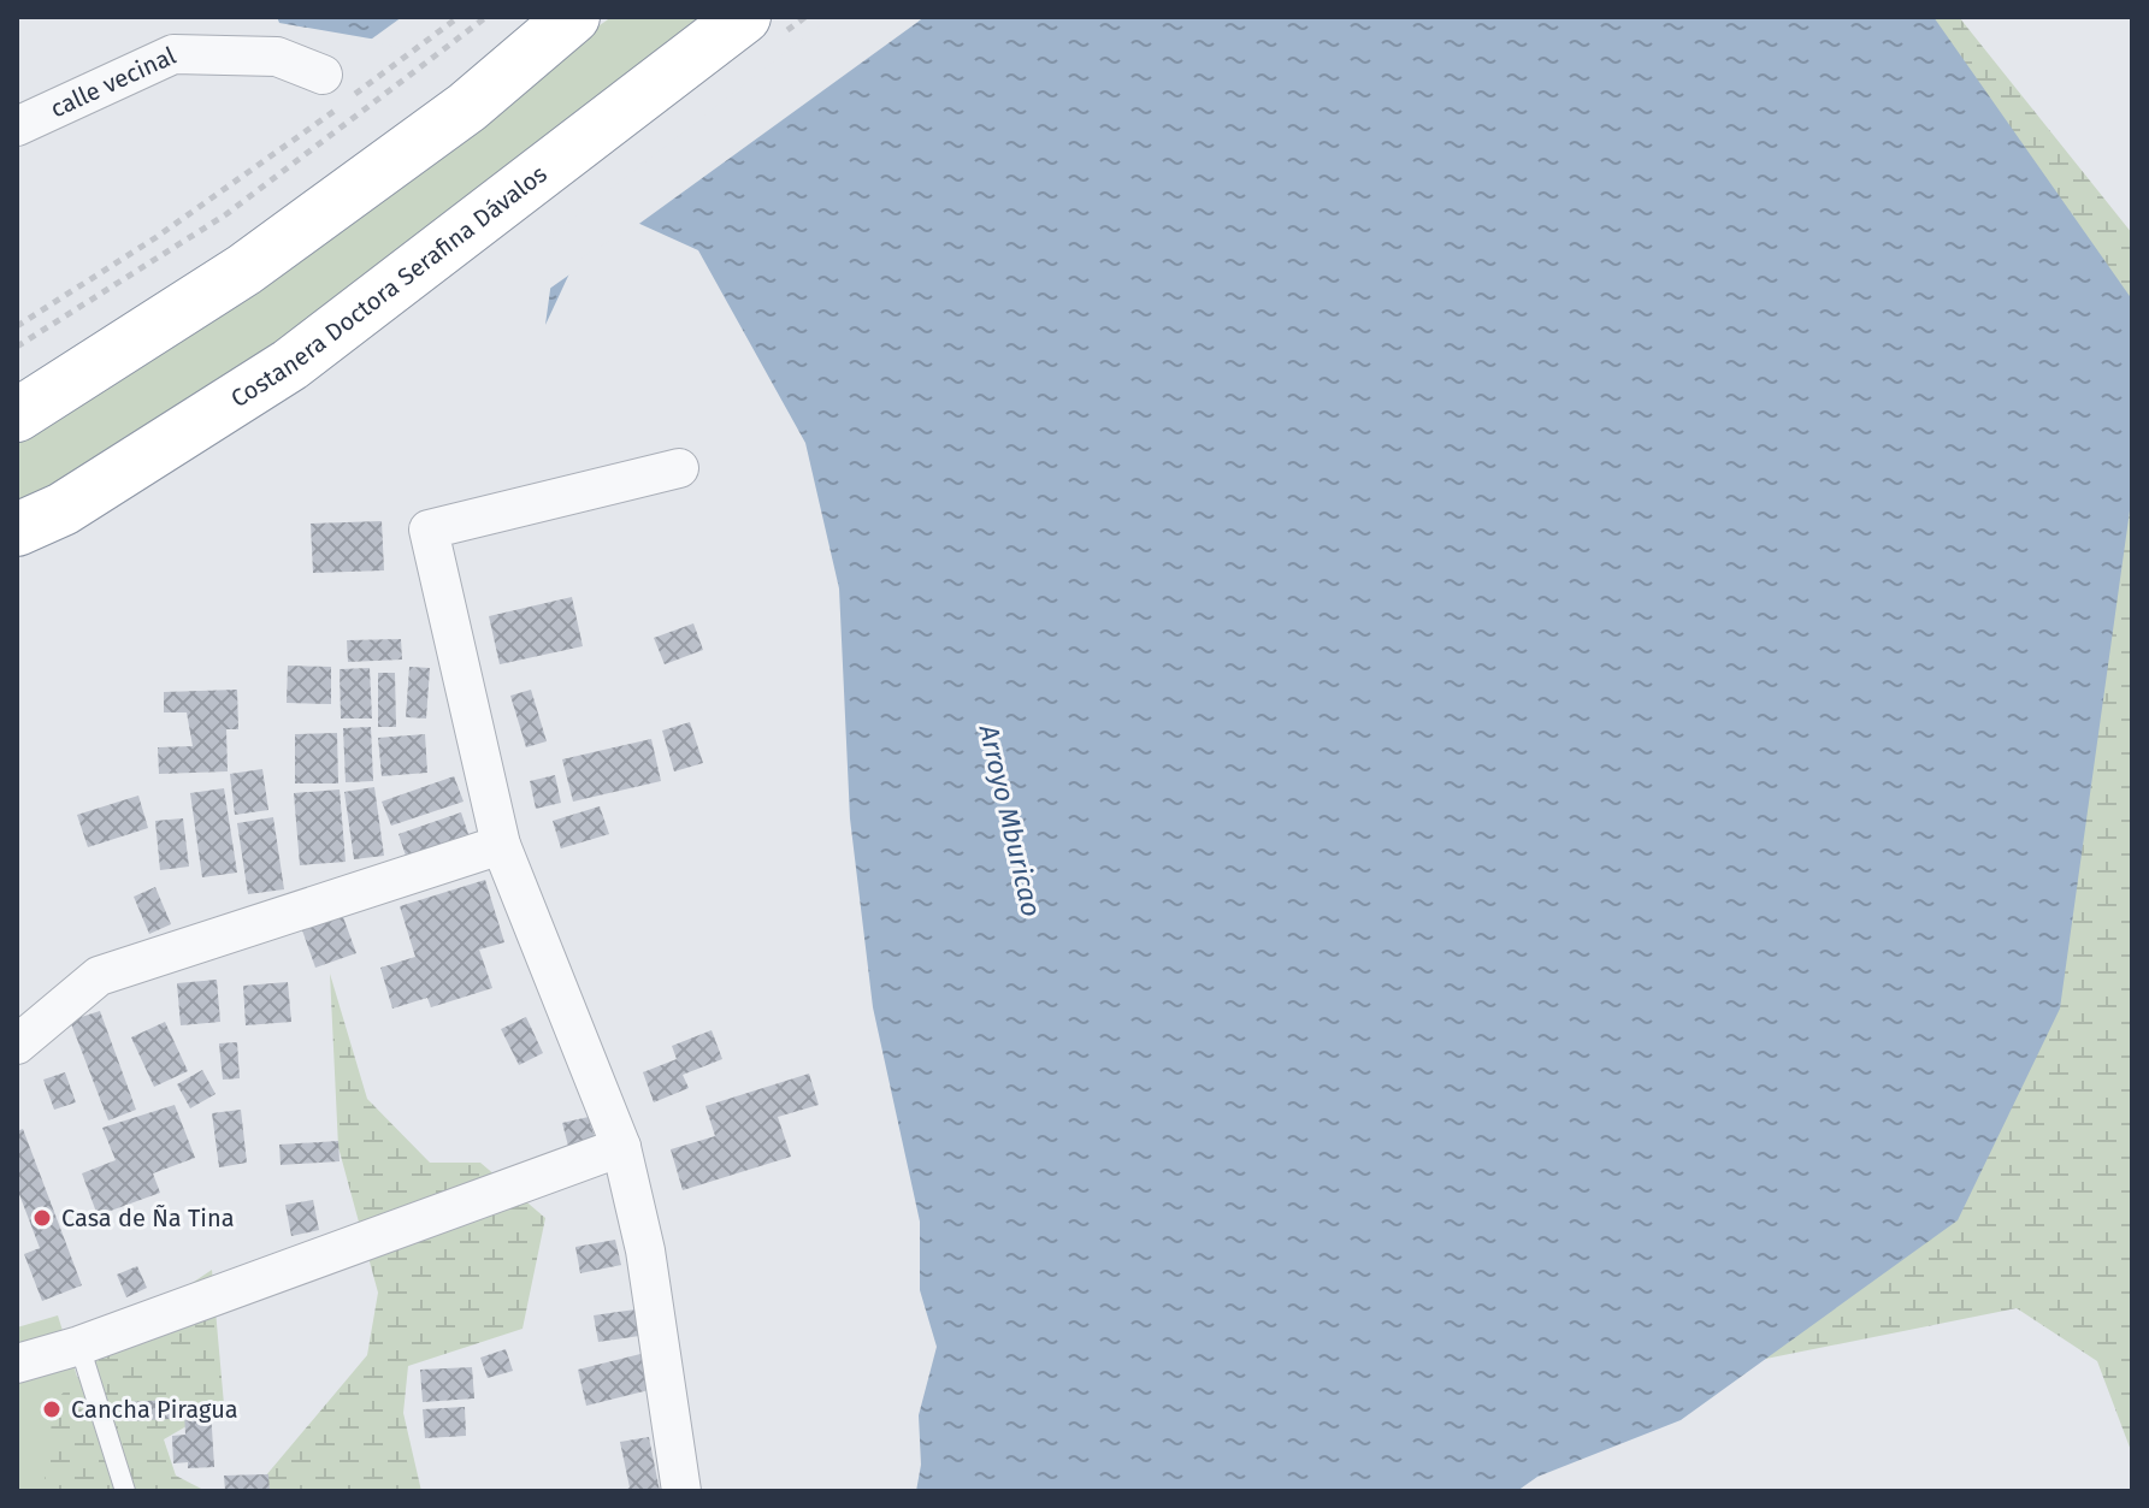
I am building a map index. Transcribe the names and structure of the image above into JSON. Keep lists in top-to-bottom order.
{
  "streets": {
    "highway": ["Costanera Doctora Serafina Dávalos"],
    "street": ["calle vecinal"]
  },
  "water": ["Arroyo Mburicao"],
  "places": ["Casa de Ña Tina", "Cancha Piragua"]
}
